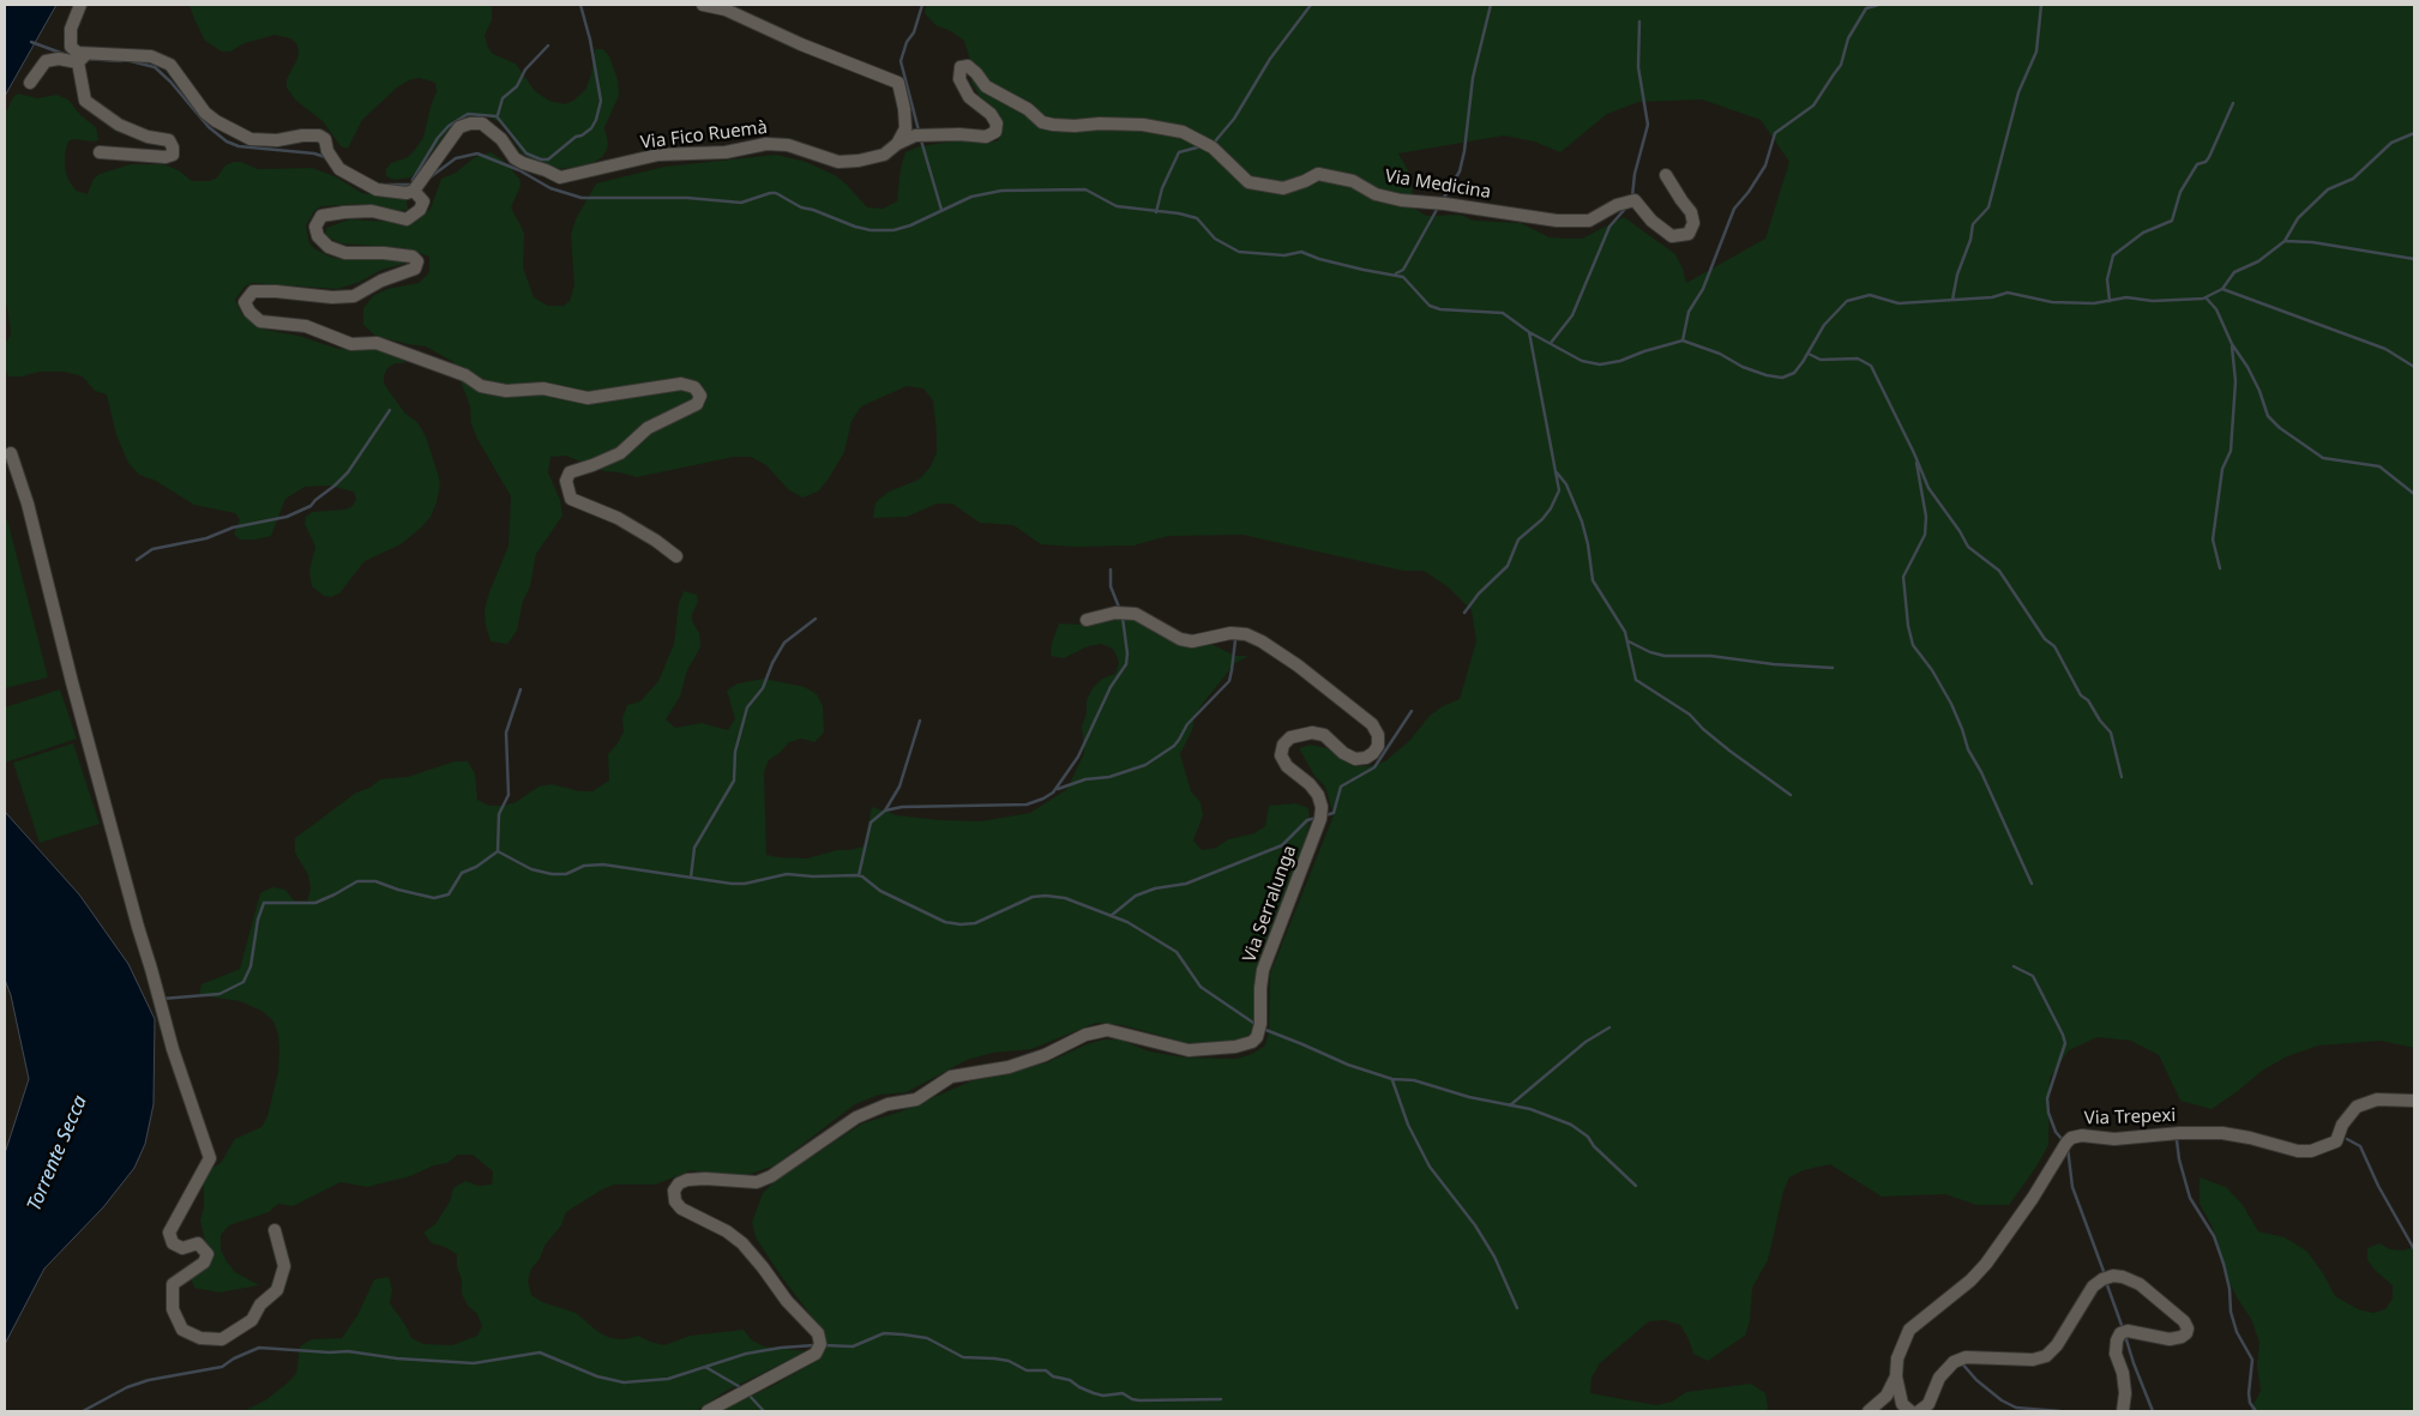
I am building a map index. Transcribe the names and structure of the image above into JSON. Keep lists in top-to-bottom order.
{
  "streets": {
    "street": [
      "Via Fico Ruemà",
      "Via Medicina",
      "Via Serralunga",
      "Via Trepexi"
    ]
  },
  "crossings": [
    ["Via Fico Ruemà", "Via Medicina"]
  ],
  "water": ["Torrente Secca"]
}
